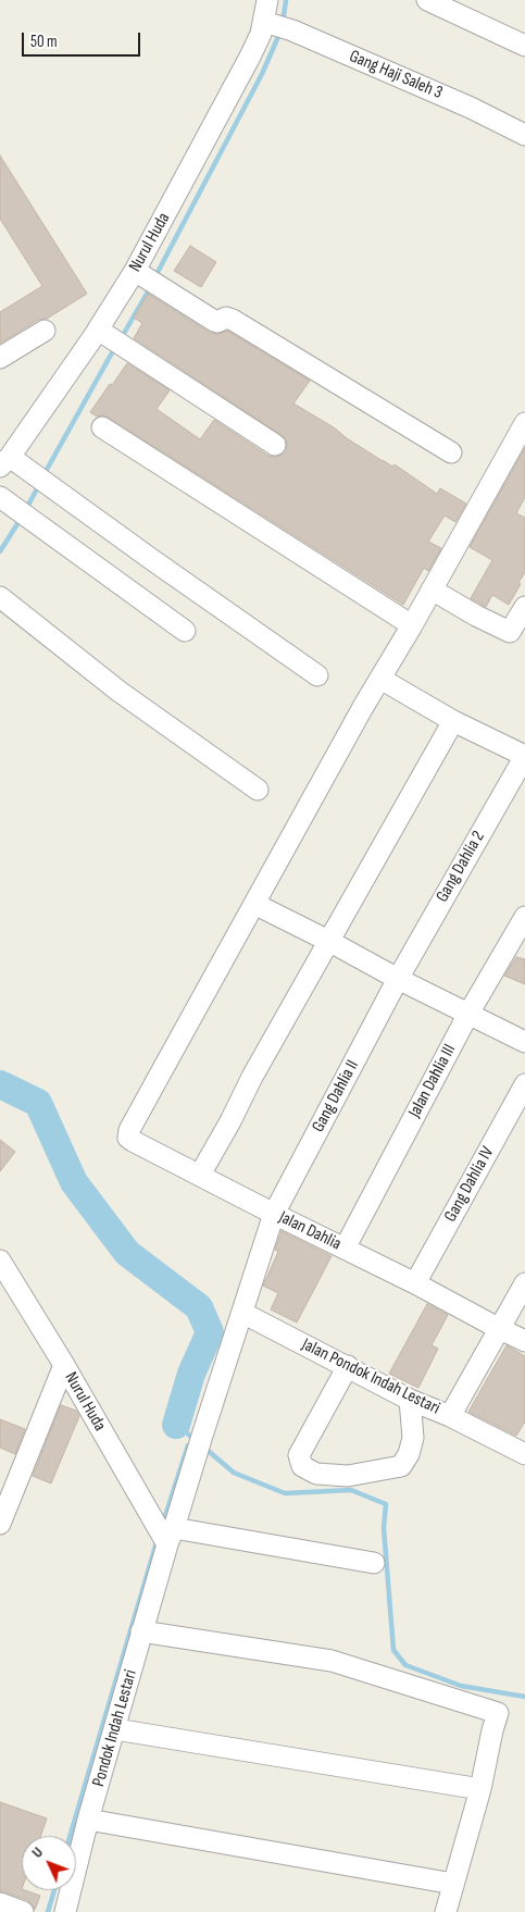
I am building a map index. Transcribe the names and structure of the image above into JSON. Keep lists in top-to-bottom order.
{
  "streets": {
    "street": [
      "Gang Haji Saleh 3",
      "Nurul Huda",
      "Gang Dahlia 2",
      "Jalan Dahlia III",
      "Gang Dahlia II",
      "Gang Dahlia IV",
      "Jalan Dahlia",
      "Jalan Pondok Indah Lestari",
      "Pondok Indah Lestari"
    ]
  },
  "crossings": [
    ["Gang Haji Saleh 3", "Nurul Huda"],
    ["Nurul Huda", "Pondok Indah Lestari"],
    ["Gang Dahlia 2", "Gang Dahlia II"],
    ["Jalan Dahlia III", "Jalan Dahlia"],
    ["Gang Dahlia II", "Jalan Dahlia"],
    ["Gang Dahlia II", "Jalan Pondok Indah Lestari"],
    ["Gang Dahlia II", "Pondok Indah Lestari"],
    ["Gang Dahlia IV", "Jalan Dahlia"],
    ["Jalan Dahlia", "Jalan Pondok Indah Lestari"]
  ],
  "scale_bar": "50 m",
  "north": "top left"
}
